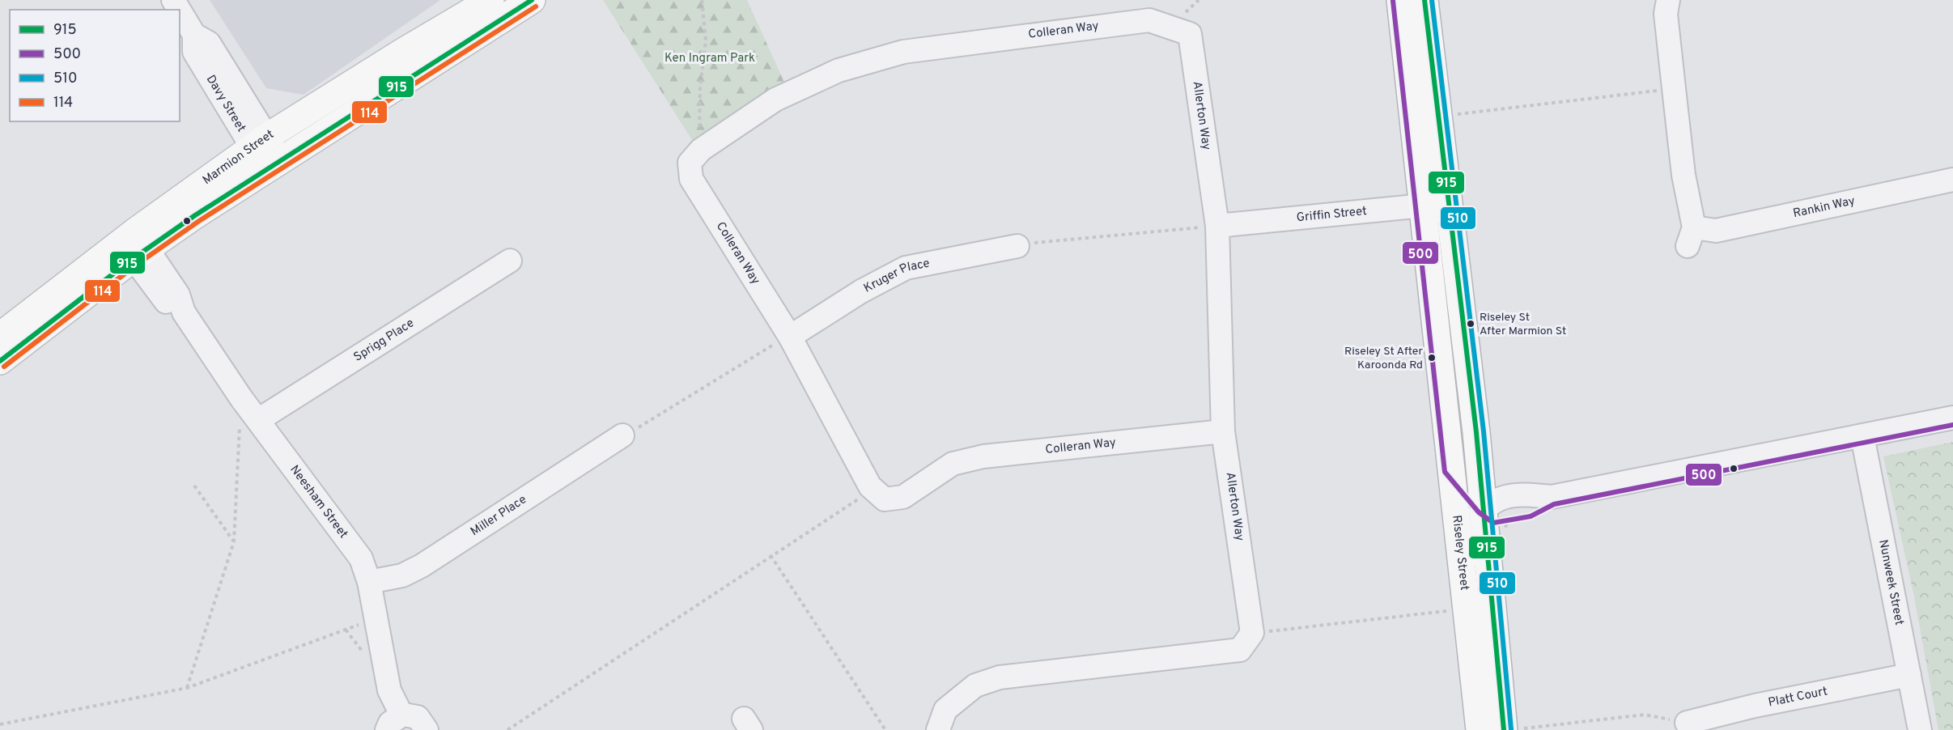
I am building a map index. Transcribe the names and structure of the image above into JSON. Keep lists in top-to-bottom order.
{
  "streets": {
    "main road": ["Marmion Street", "Riseley Street"],
    "street": [
      "Colleran Way",
      "Davy Street",
      "Allerton Way",
      "Rankin Way",
      "Griffin Street",
      "Kruger Place",
      "Sprigg Place",
      "Neesham Street",
      "Miller Place",
      "Nunweek Street",
      "Platt Court"
    ]
  },
  "crossings": [
    ["Colleran Way", "Allerton Way"],
    ["Colleran Way", "Kruger Place"],
    ["Davy Street", "Marmion Street"],
    ["Allerton Way", "Griffin Street"],
    ["Marmion Street", "Neesham Street"],
    ["Griffin Street", "Riseley Street"],
    ["Sprigg Place", "Neesham Street"],
    ["Neesham Street", "Miller Place"],
    ["Nunweek Street", "Platt Court"]
  ],
  "parks": ["Ken Ingram Park"],
  "places": ["Riseley St After Marmion St", "Riseley St After Karoonda Rd"],
  "lines": [
    "transit line 915",
    "transit line 510",
    "transit line 500",
    "transit line 114"
  ],
  "legend": [
    "915",
    "500",
    "510",
    "114"
  ]
}
